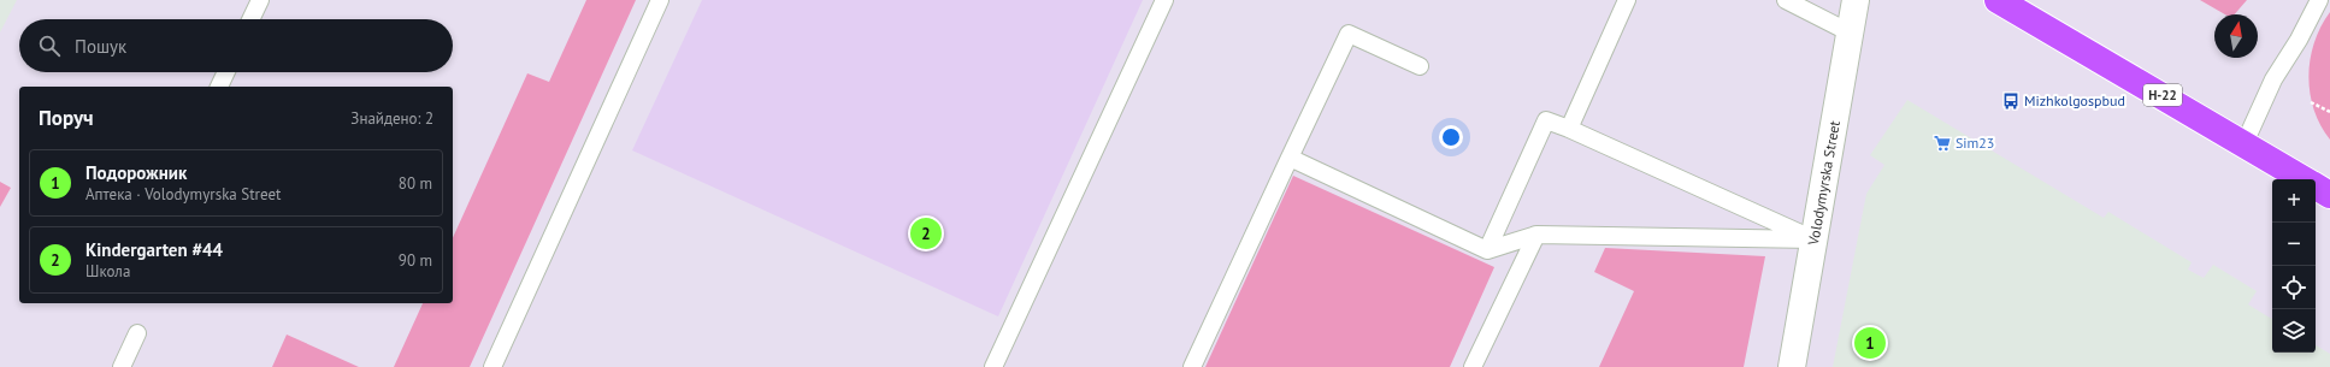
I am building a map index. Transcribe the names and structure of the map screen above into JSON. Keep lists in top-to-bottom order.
{
  "streets": {
    "main road": ["Н-22"],
    "street": ["Volodymyrska Street"]
  },
  "places": {
    "bus stop": ["Mizhkolgospbud"],
    "supermarket": ["Sim23"]
  },
  "north": "top",
  "page": {
    "search": "Пошук",
    "heading": ["Поруч", "Знайдено: 2"],
    "list": [
      {
        "mark": "1",
        "name": "Подорожник",
        "note": "Аптека · Volodymyrska Street",
        "value": "80 m"
      },
      {
        "mark": "2",
        "name": "Kindergarten #44",
        "note": "Школа",
        "value": "90 m"
      }
    ],
    "map_buttons": ["+", "−"],
    "pins": ["2", "1"]
  }
}
